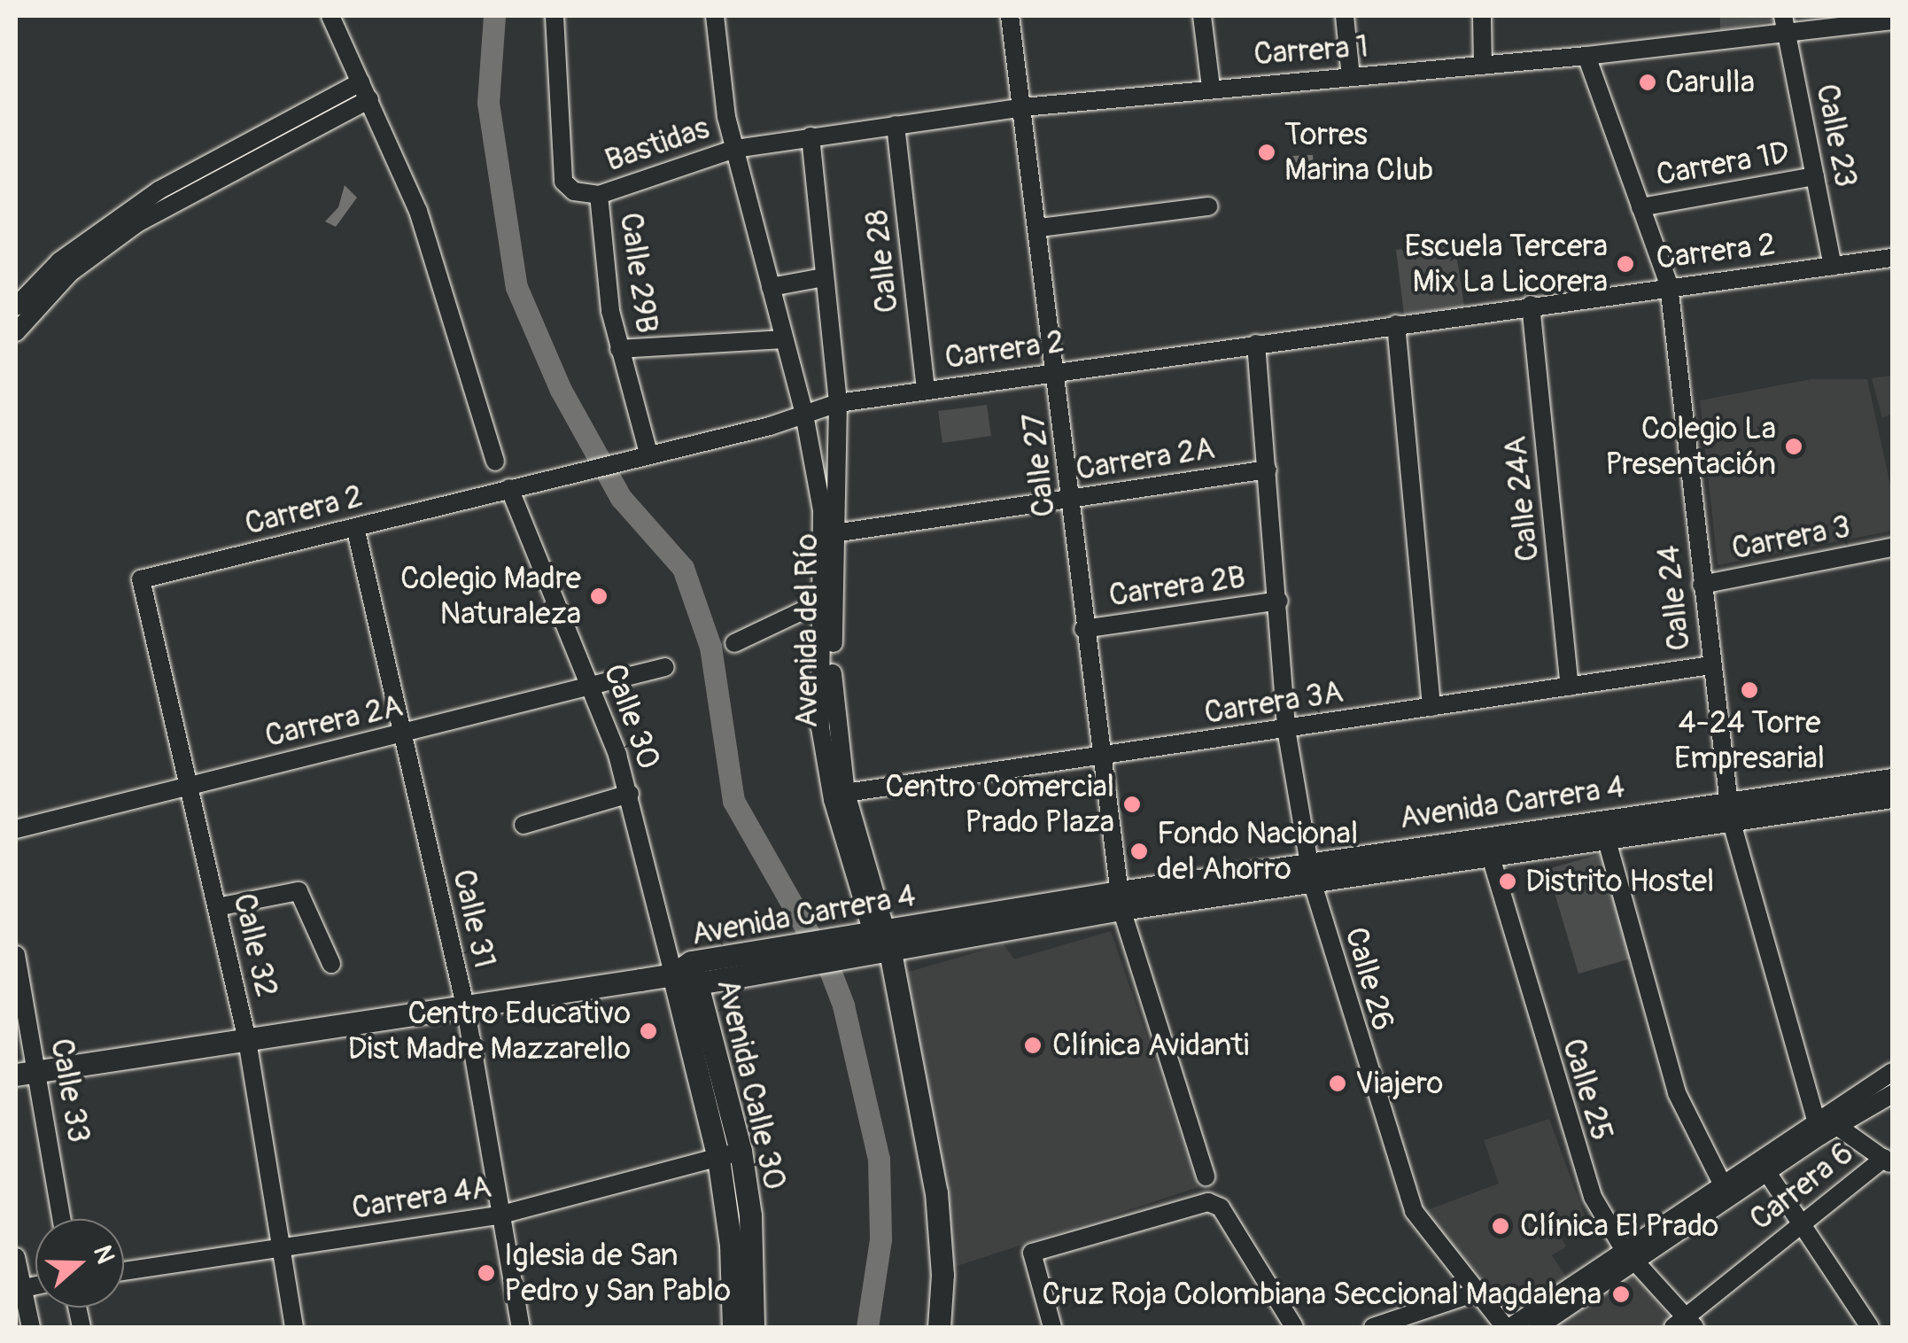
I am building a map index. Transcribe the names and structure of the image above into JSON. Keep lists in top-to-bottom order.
{
  "streets": {
    "main road": ["Avenida del Río", "Avenida Carrera 4", "Avenida Calle 30"],
    "street": [
      "Carrera 1",
      "Calle 23",
      "Bastidas",
      "Carrera 1D",
      "Carrera 2",
      "Calle 28",
      "Calle 29B",
      "Carrera 2A",
      "Calle 27",
      "Calle 24A",
      "Carrera 3",
      "Carrera 2B",
      "Calle 24",
      "Carrera 3A",
      "Calle 30",
      "Calle 31",
      "Calle 32",
      "Calle 26",
      "Calle 25",
      "Calle 33",
      "Carrera 6",
      "Carrera 4A"
    ]
  },
  "crossings": [
    ["Carrera 1", "Calle 23"],
    ["Carrera 1", "Bastidas"],
    ["Carrera 1", "Calle 28"],
    ["Carrera 1", "Calle 27"],
    ["Carrera 1", "Calle 24"],
    ["Carrera 1", "Avenida del Río"],
    ["Calle 23", "Carrera 1D"],
    ["Calle 23", "Carrera 2"],
    ["Bastidas", "Calle 29B"],
    ["Bastidas", "Avenida del Río"],
    ["Carrera 1D", "Calle 24"],
    ["Carrera 2", "Calle 28"],
    ["Carrera 2", "Calle 29B"],
    ["Carrera 2", "Calle 27"],
    ["Carrera 2", "Calle 24A"],
    ["Carrera 2", "Calle 24"],
    ["Carrera 2", "Avenida del Río"],
    ["Carrera 2", "Calle 30"],
    ["Carrera 2", "Calle 31"],
    ["Carrera 2", "Calle 32"],
    ["Carrera 2", "Calle 26"],
    ["Carrera 2A", "Calle 27"],
    ["Carrera 2A", "Avenida del Río"],
    ["Carrera 2A", "Calle 30"],
    ["Carrera 2A", "Calle 31"],
    ["Carrera 2A", "Calle 32"],
    ["Carrera 2A", "Calle 26"],
    ["Calle 27", "Carrera 2B"],
    ["Calle 27", "Carrera 3A"],
    ["Calle 27", "Avenida Carrera 4"],
    ["Calle 24A", "Carrera 3A"],
    ["Carrera 3", "Calle 24"],
    ["Carrera 2B", "Calle 26"],
    ["Calle 24", "Carrera 3A"],
    ["Calle 24", "Avenida Carrera 4"],
    ["Avenida del Río", "Carrera 3A"],
    ["Avenida del Río", "Avenida Carrera 4"],
    ["Carrera 3A", "Calle 26"],
    ["Calle 30", "Avenida Carrera 4"],
    ["Calle 30", "Avenida Calle 30"],
    ["Avenida Carrera 4", "Calle 31"],
    ["Avenida Carrera 4", "Calle 32"],
    ["Avenida Carrera 4", "Calle 26"],
    ["Avenida Carrera 4", "Avenida Calle 30"],
    ["Avenida Carrera 4", "Calle 25"],
    ["Avenida Carrera 4", "Calle 33"],
    ["Calle 31", "Carrera 4A"],
    ["Calle 32", "Carrera 4A"],
    ["Avenida Calle 30", "Carrera 4A"],
    ["Calle 25", "Carrera 6"]
  ],
  "places": [
    "Carulla",
    "Torres Marina Club",
    "Escuela Tercera Mix La Licorera",
    "Colegio La Presentación",
    "Colegio Madre Naturaleza",
    "4-24 Torre Empresarial",
    "Centro Comercial Prado Plaza",
    "Fondo Nacional del Ahorro",
    "Distrito Hostel",
    "Centro Educativo Dist Madre Mazzarello",
    "Clínica Avidanti",
    "Viajero",
    "Clínica El Prado",
    "Iglesia de San Pedro y San Pablo",
    "Cruz Roja Colombiana Seccional Magdalena"
  ],
  "north": "right"
}
